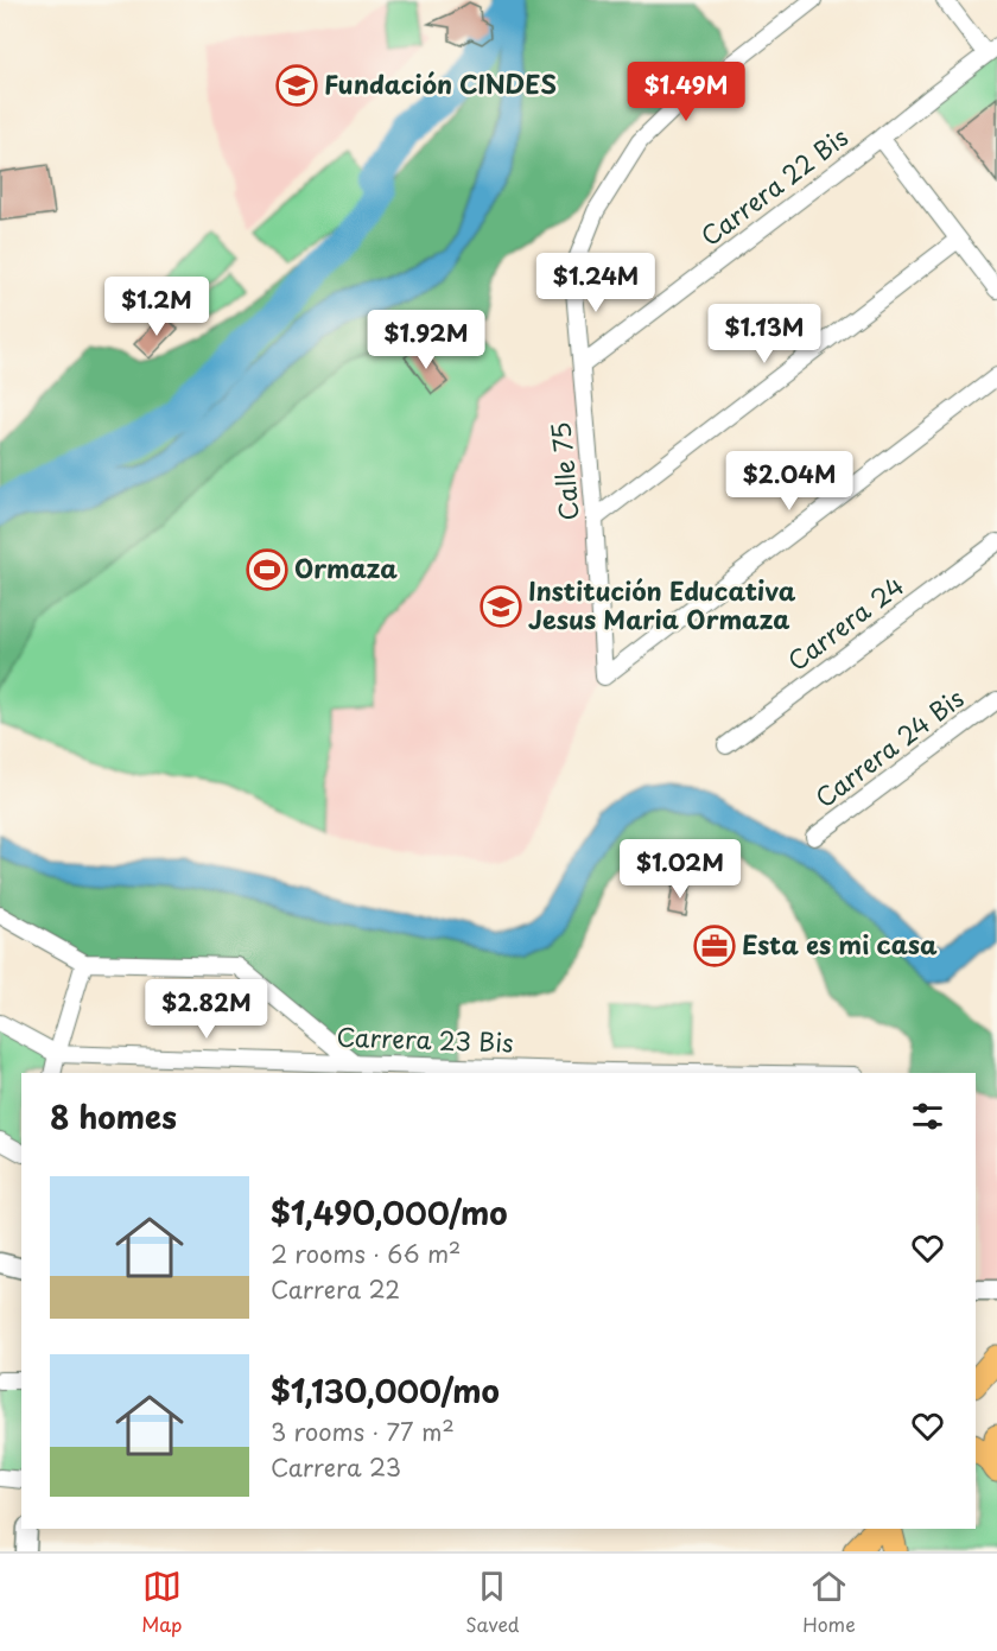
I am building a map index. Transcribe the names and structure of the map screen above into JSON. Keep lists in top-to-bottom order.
{
  "streets": {
    "street": [
      "Carrera 22 Bis",
      "Calle 75",
      "Carrera 24",
      "Carrera 24 Bis",
      "Carrera 23 Bis"
    ]
  },
  "crossings": [
    ["Carrera 22 Bis", "Calle 75"]
  ],
  "places": {
    "school or university": ["Fundación CINDES", "Institución Educativa Jesus Maria Ormaza"],
    "sports": ["Ormaza"],
    "office": ["Esta es mi casa"]
  },
  "page": {
    "price": [
      "$1.49M",
      "$1.24M",
      "$1.2M",
      "$1.13M",
      "$1.92M",
      "$2.04M",
      "$1.02M",
      "$2.82M"
    ],
    "heading": "8 homes",
    "list": [
      {
        "name": "$1,490,000/mo",
        "note": "2 rooms · 66 m² · Carrera 22"
      },
      {
        "name": "$1,130,000/mo",
        "note": "3 rooms · 77 m² · Carrera 23"
      }
    ],
    "tabs": ["Map", "Saved", "Home"]
  }
}
